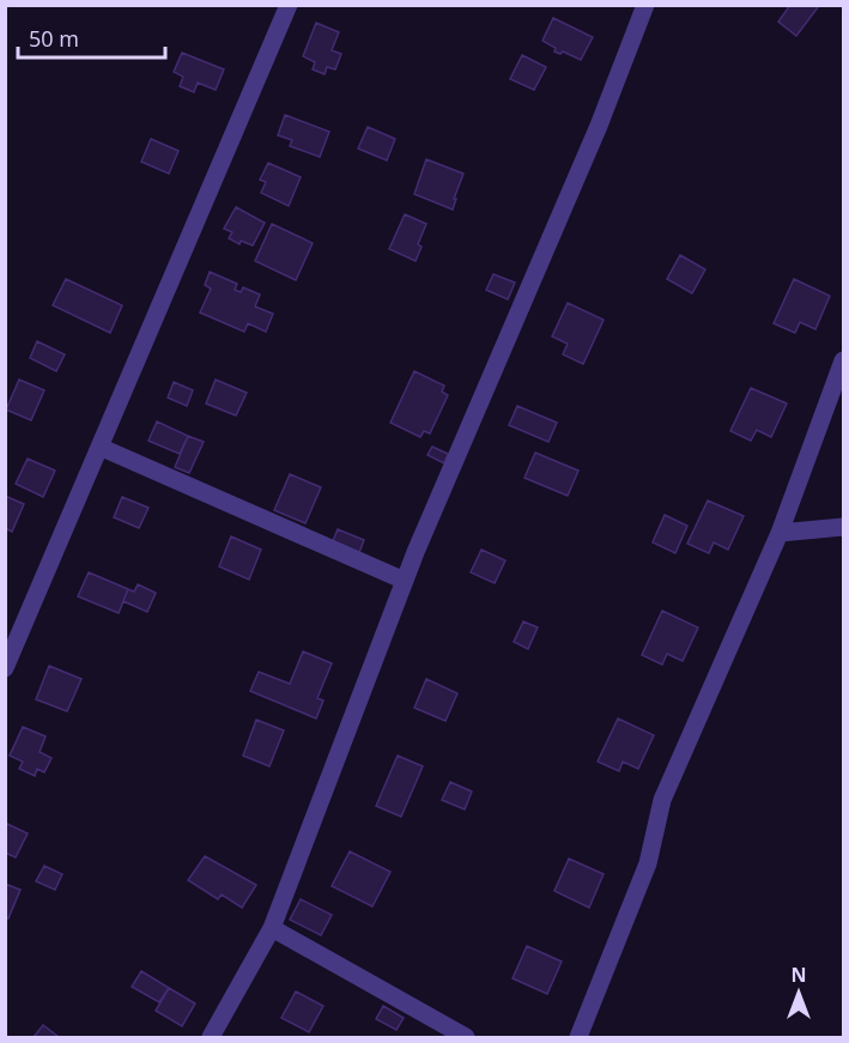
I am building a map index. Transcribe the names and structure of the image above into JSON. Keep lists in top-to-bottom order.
{
  "scale_bar": "50 m",
  "north": "top"
}
